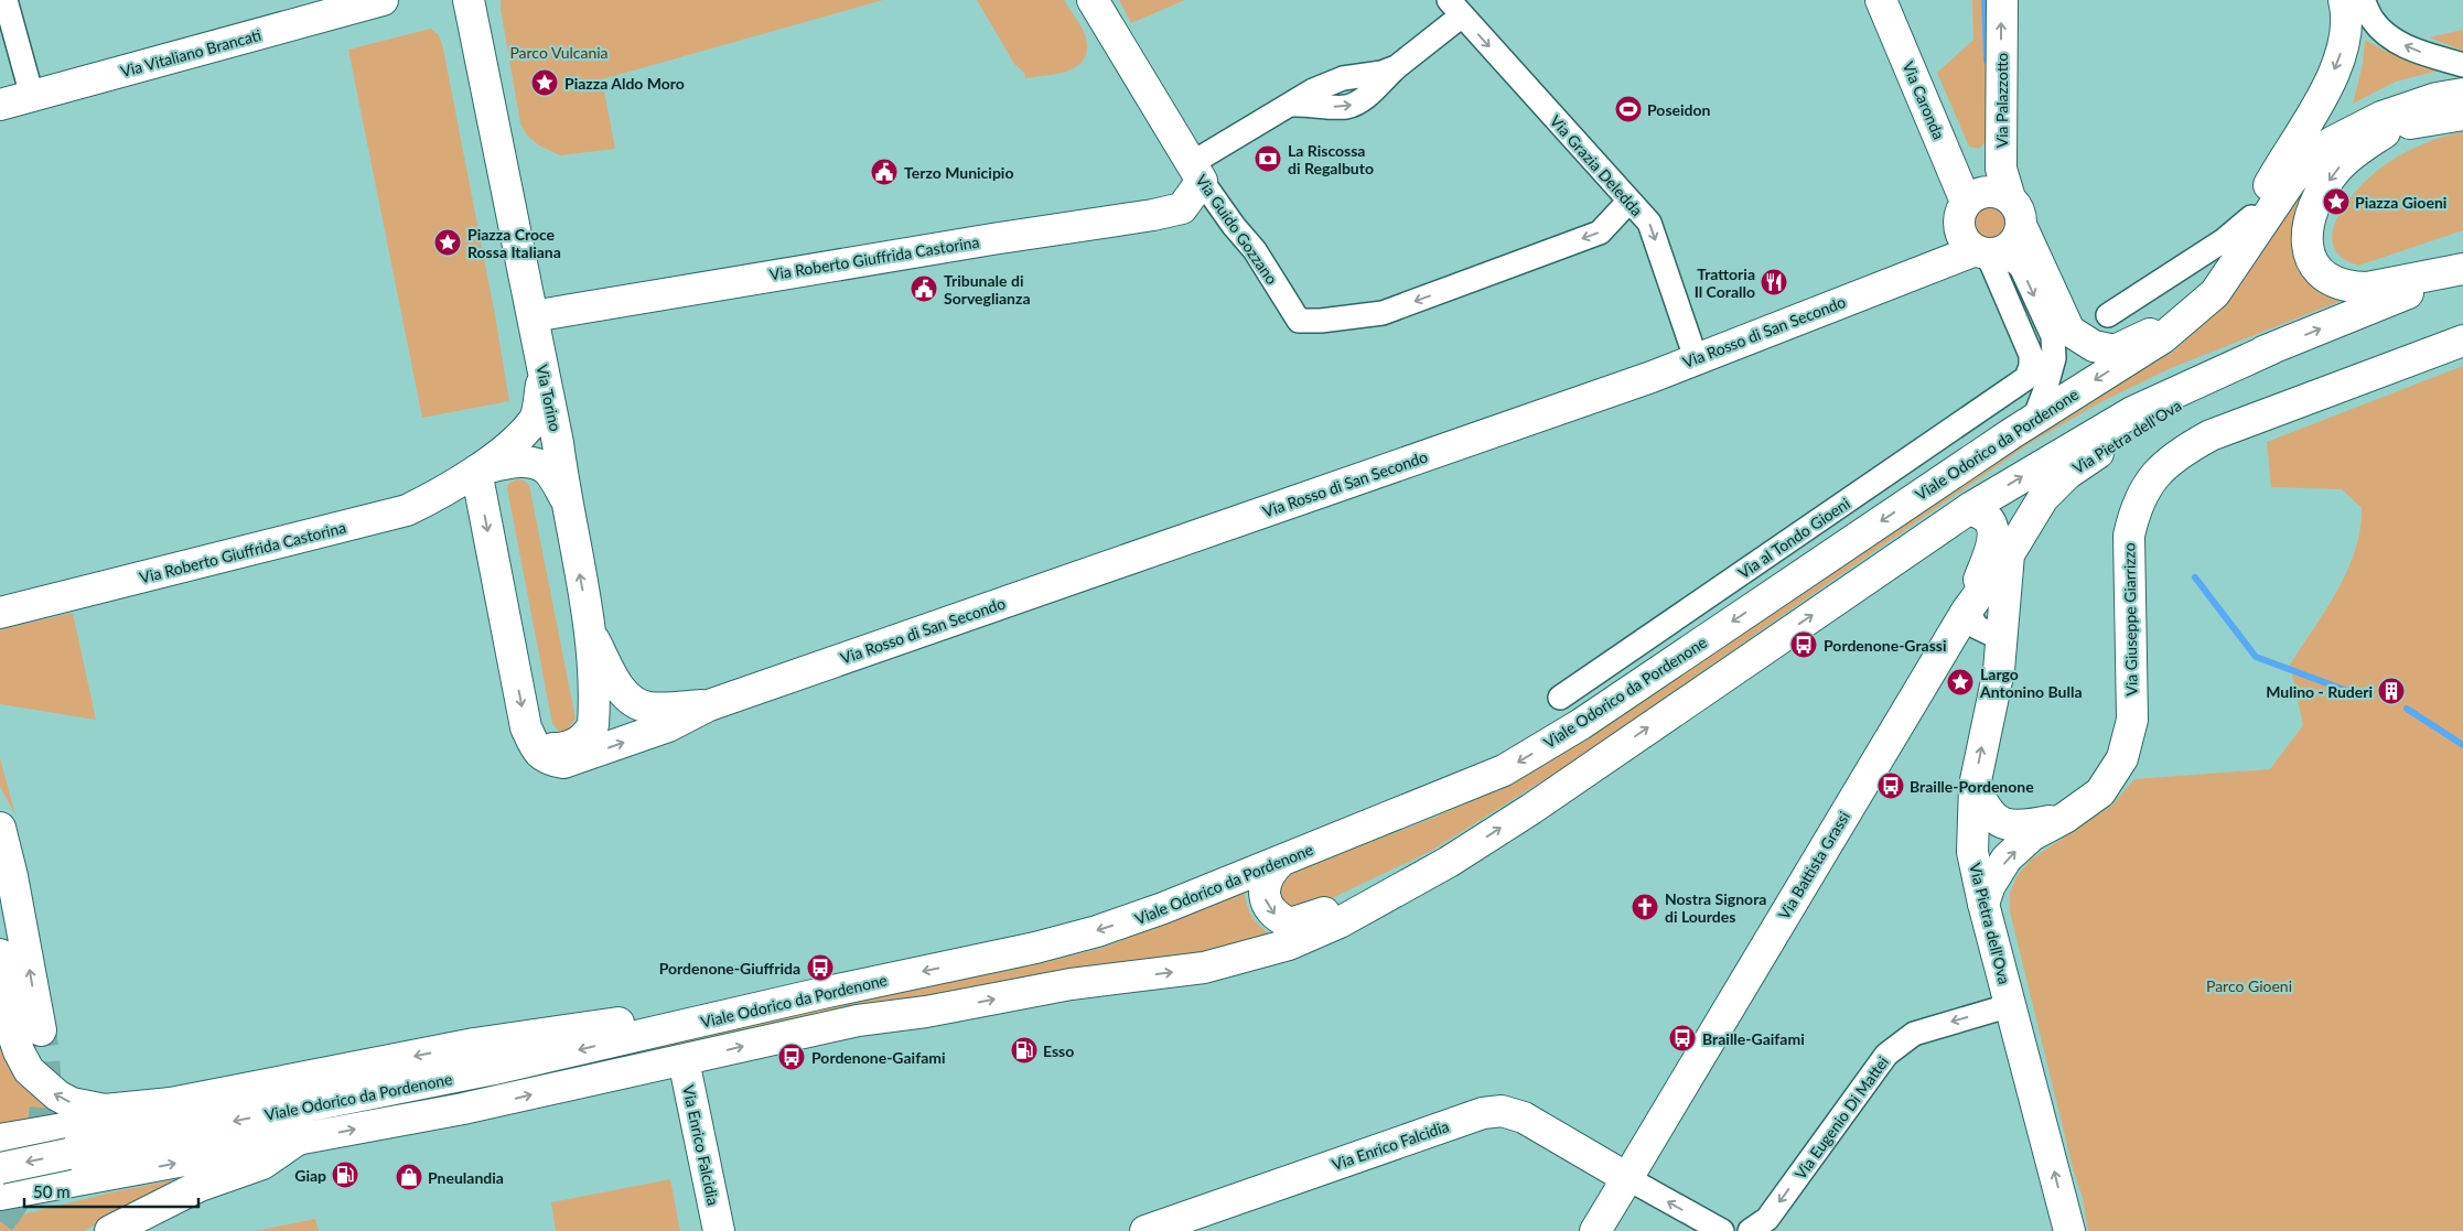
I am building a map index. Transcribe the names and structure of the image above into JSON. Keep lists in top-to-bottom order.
{
  "streets": {
    "main road": [
      "Via Vitaliano Brancati",
      "Via Caronda",
      "Via Palazzotto",
      "Via Guido Gozzano",
      "Via Roberto Giuffrida Castorina",
      "Via Rosso di San Secondo",
      "Via Torino",
      "Via Pietra dell'Ova",
      "Viale Odorico da Pordenone",
      "Via Giuseppe Giarrizzo",
      "Via Battista Grassi",
      "Via Enrico Falcidia"
    ],
    "street": ["Via Grazia Deledda", "Via al Tondo Gioeni", "Via Eugenio Di Mattei"]
  },
  "crossings": [
    ["Via Caronda", "Via Palazzotto"],
    ["Via Caronda", "Via Rosso di San Secondo"],
    ["Via Caronda", "Via al Tondo Gioeni"],
    ["Via Palazzotto", "Via Rosso di San Secondo"],
    ["Via Palazzotto", "Viale Odorico da Pordenone"],
    ["Via Palazzotto", "Via al Tondo Gioeni"],
    ["Via Grazia Deledda", "Via Guido Gozzano"],
    ["Via Grazia Deledda", "Via Rosso di San Secondo"],
    ["Via Guido Gozzano", "Via Roberto Giuffrida Castorina"],
    ["Via Roberto Giuffrida Castorina", "Via Torino"],
    ["Via Rosso di San Secondo", "Via al Tondo Gioeni"],
    ["Via Pietra dell'Ova", "Viale Odorico da Pordenone"],
    ["Via Pietra dell'Ova", "Via Giuseppe Giarrizzo"],
    ["Via Pietra dell'Ova", "Via Eugenio Di Mattei"],
    ["Viale Odorico da Pordenone", "Via Enrico Falcidia"],
    ["Via Battista Grassi", "Via Enrico Falcidia"]
  ],
  "one_way": [
    "Via Palazzotto",
    "Via Grazia Deledda",
    "Via Guido Gozzano",
    "Via Pietra dell'Ova",
    "Via Eugenio Di Mattei"
  ],
  "parks": ["Parco Vulcania", "Parco Gioeni"],
  "places": {
    "place": [
      "Piazza Aldo Moro",
      "Piazza Gioeni",
      "Piazza Croce Rossa Italiana",
      "Largo Antonino Bulla"
    ],
    "sports": ["Poseidon"],
    "bank": ["La Riscossa di Regalbuto"],
    "public building": ["Terzo Municipio", "Tribunale di Sorveglianza"],
    "restaurant": ["Trattoria Il Corallo"],
    "bus stop": [
      "Pordenone-Grassi",
      "Braille-Pordenone",
      "Pordenone-Giuffrida",
      "Braille-Gaifami",
      "Pordenone-Gaifami"
    ],
    "building": ["Mulino - Ruderi"],
    "church": ["Nostra Signora di Lourdes"],
    "fuel station": ["Esso", "Giap"],
    "shop": ["Pneulandia"]
  },
  "scale_bar": "50 m"
}
